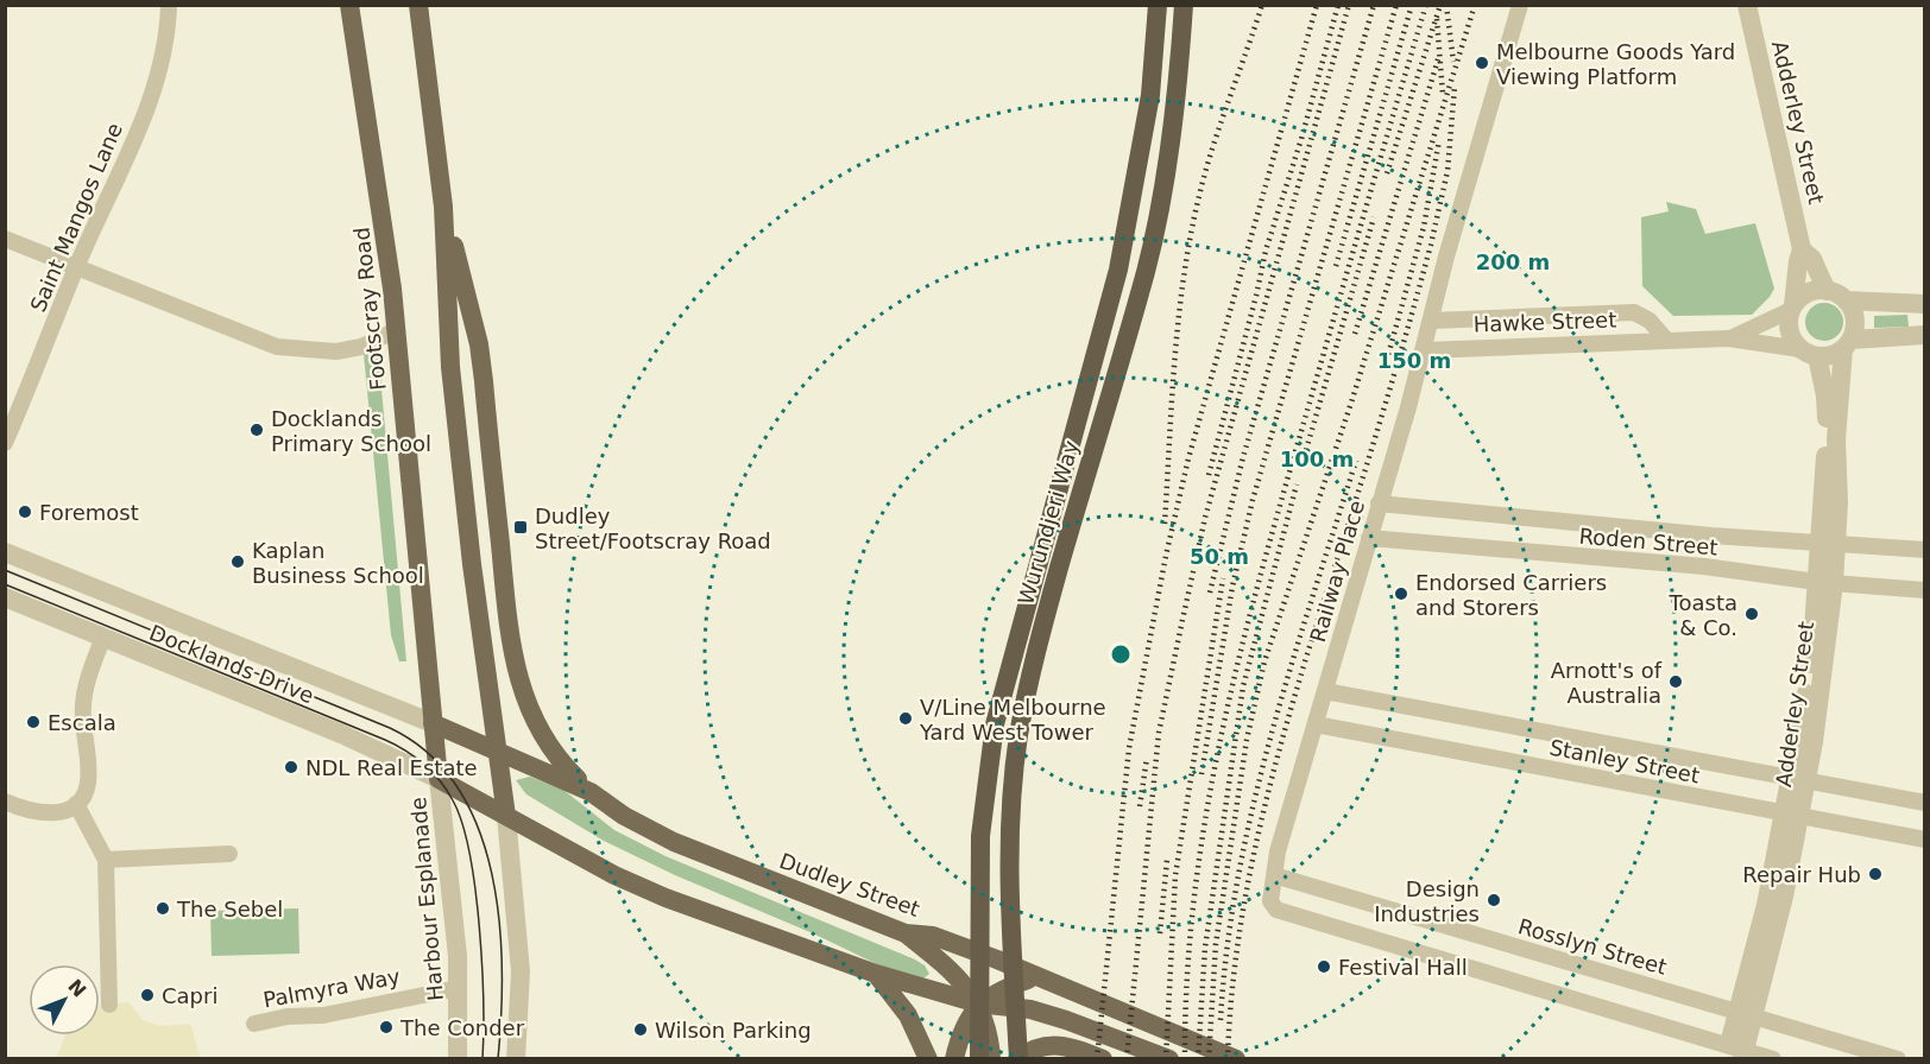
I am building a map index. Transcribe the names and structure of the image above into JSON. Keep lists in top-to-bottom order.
{
  "streets": {
    "highway": ["Wurundjeri Way"],
    "main road": ["Footscray Road", "Dudley Street"],
    "street": [
      "Adderley Street",
      "Saint Mangos Lane",
      "Hawke Street",
      "Roden Street",
      "Railway Place",
      "Docklands Drive",
      "Stanley Street",
      "Harbour Esplanade",
      "Rosslyn Street",
      "Palmyra Way"
    ]
  },
  "crossings": [
    ["Adderley Street", "Hawke Street"],
    ["Adderley Street", "Roden Street"],
    ["Adderley Street", "Railway Place"],
    ["Adderley Street", "Stanley Street"],
    ["Adderley Street", "Rosslyn Street"],
    ["Footscray Road", "Docklands Drive"],
    ["Footscray Road", "Dudley Street"],
    ["Footscray Road", "Harbour Esplanade"],
    ["Hawke Street", "Railway Place"],
    ["Roden Street", "Railway Place"],
    ["Railway Place", "Stanley Street"],
    ["Railway Place", "Rosslyn Street"],
    ["Docklands Drive", "Dudley Street"],
    ["Docklands Drive", "Harbour Esplanade"],
    ["Harbour Esplanade", "Palmyra Way"]
  ],
  "places": {
    "other": [
      "Melbourne Goods Yard Viewing Platform",
      "Docklands Primary School",
      "Foremost",
      "Kaplan Business School",
      "Endorsed Carriers and Storers",
      "Toasta & Co.",
      "Arnott's of Australia",
      "V/Line Melbourne Yard West Tower",
      "Escala",
      "NDL Real Estate",
      "Repair Hub",
      "Design Industries",
      "The Sebel",
      "Festival Hall",
      "Capri",
      "The Conder",
      "Wilson Parking"
    ],
    "transit": ["Dudley Street/Footscray Road"]
  },
  "north": "top right",
  "rings": [
    "200 m",
    "150 m",
    "100 m",
    "50 m"
  ]
}
